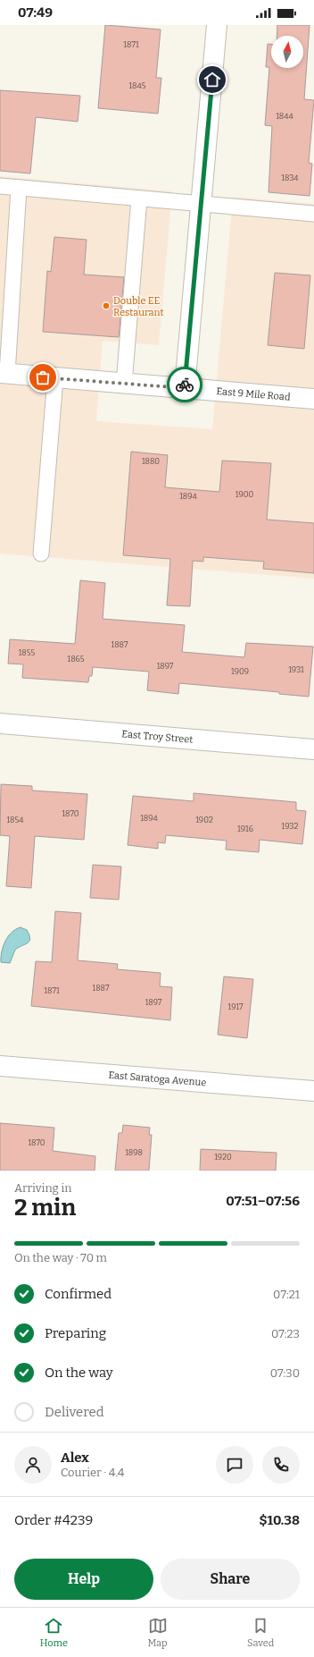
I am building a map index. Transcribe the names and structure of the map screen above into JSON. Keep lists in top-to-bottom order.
{
  "streets": {
    "street": ["East 9 Mile Road", "East Troy Street", "East Saratoga Avenue"]
  },
  "places": ["Double EE Restaurant"],
  "house_numbers": [
    "1871",
    "1845",
    "1844",
    "1834",
    "1880",
    "1900",
    "1894",
    "1887",
    "1855",
    "1865",
    "1897",
    "1931",
    "1909",
    "1870",
    "1894",
    "1854",
    "1902",
    "1932",
    "1916",
    "1887",
    "1871",
    "1897",
    "1917",
    "1870",
    "1898",
    "1920"
  ],
  "north": "top",
  "page": {
    "status": "07:49",
    "heading": ["2 min", "Arriving in", "07:51–07:56"],
    "panel": [
      "Alex",
      "Courier · 4.4",
      "Order #4239",
      "$10.38"
    ],
    "bar": "On the way · 70 m",
    "list": [
      ["Confirmed", "07:21"],
      ["Preparing", "07:23"],
      ["On the way", "07:30"],
      "Delivered"
    ],
    "buttons": ["Help", "Share"],
    "tabs": ["Home", "Map", "Saved"]
  }
}
